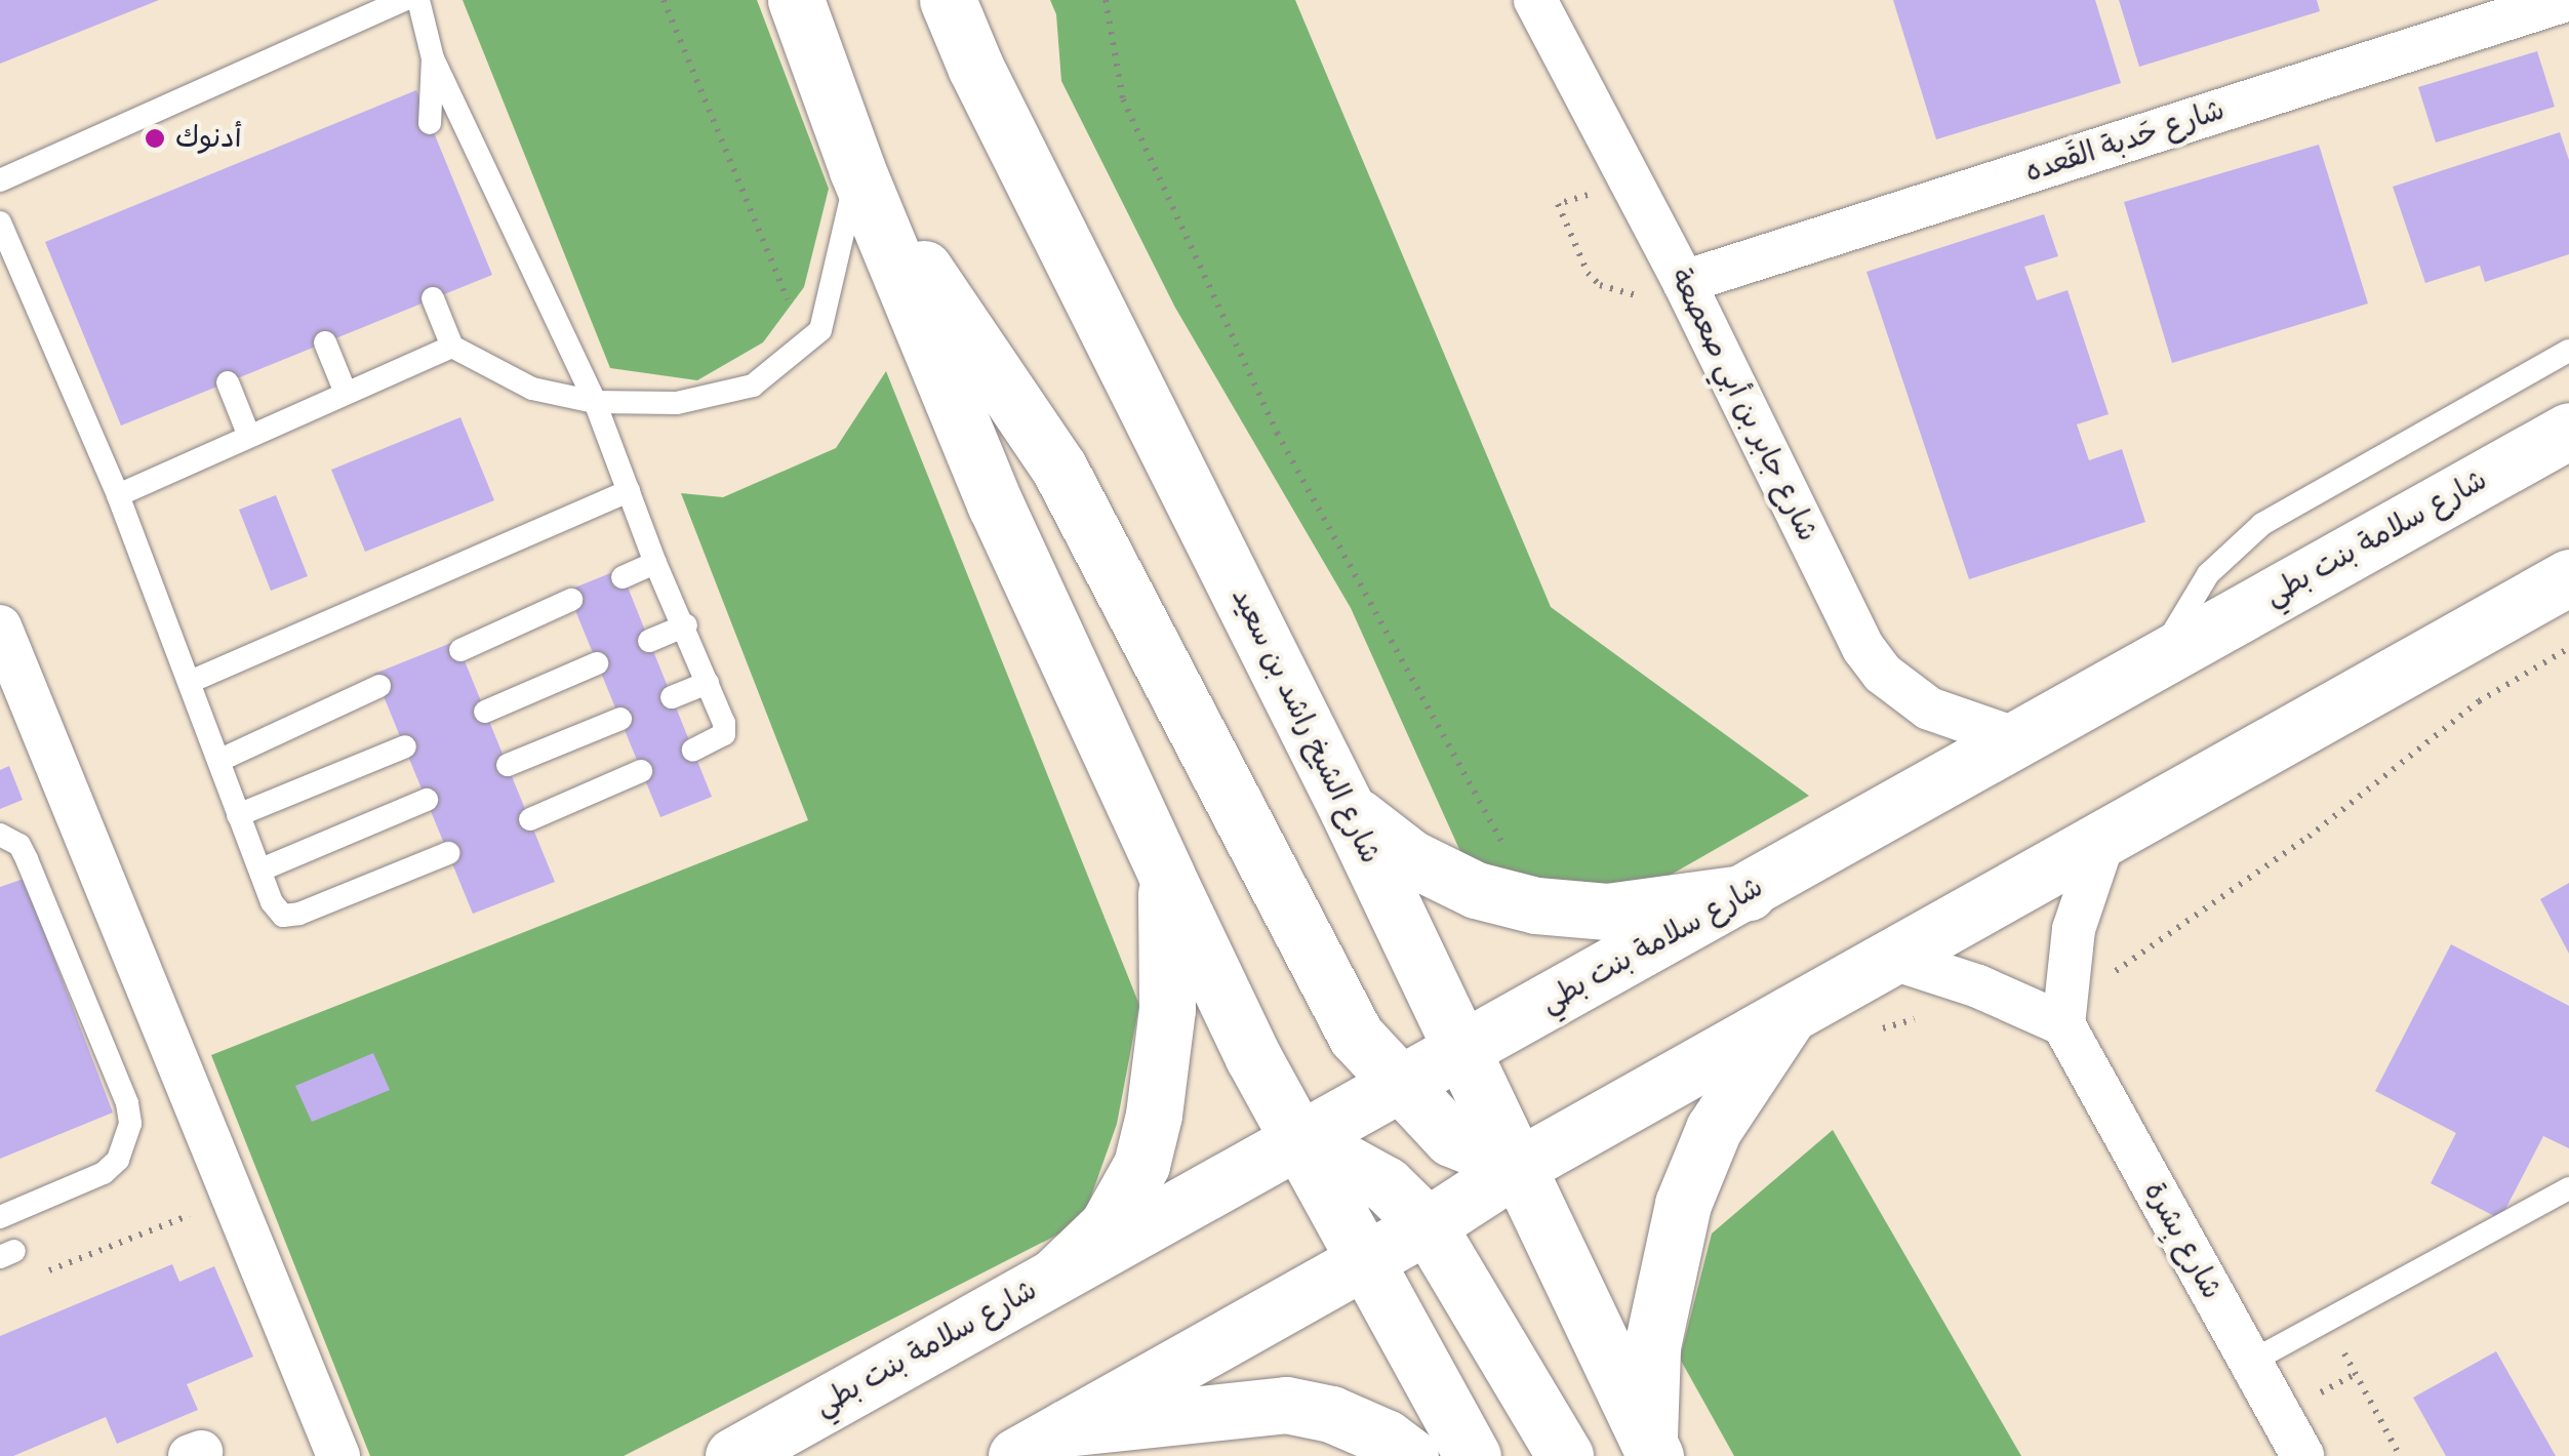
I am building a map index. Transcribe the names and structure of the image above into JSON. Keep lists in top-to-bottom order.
{
  "streets": {
    "main road": ["شارع سلامة بنت بطي", "شارع الشيخ راشد بن سعيد"],
    "street": ["شارع حَدبة القَعده", "شارع جابر بن أبي صعصعة", "شارع بِشرة"]
  },
  "crossings": [
    ["شارع حَدبة القَعده", "شارع جابر بن أبي صعصعة"],
    ["شارع جابر بن أبي صعصعة", "شارع سلامة بنت بطي"],
    ["شارع سلامة بنت بطي", "شارع الشيخ راشد بن سعيد"]
  ],
  "places": ["أدنوك"]
}
